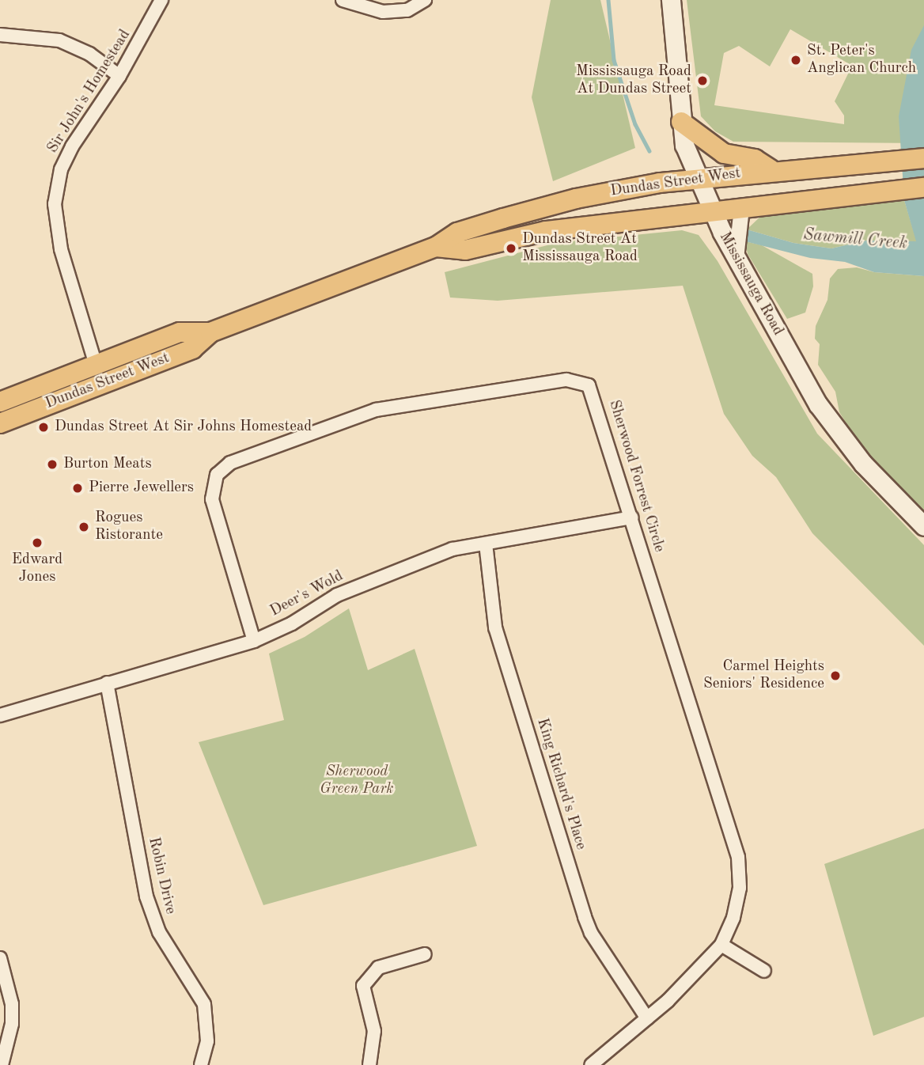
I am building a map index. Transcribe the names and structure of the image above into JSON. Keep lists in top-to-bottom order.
{
  "streets": {
    "main road": ["Dundas Street West", "Mississauga Road"],
    "street": [
      "Sir John's Homestead",
      "Sherwood Forrest Circle",
      "Deer's Wold",
      "King Richard's Place",
      "Robin Drive"
    ]
  },
  "crossings": [
    ["Sir John's Homestead", "Dundas Street West"],
    ["Dundas Street West", "Mississauga Road"],
    ["Sherwood Forrest Circle", "Deer's Wold"],
    ["Sherwood Forrest Circle", "King Richard's Place"],
    ["Deer's Wold", "King Richard's Place"],
    ["Deer's Wold", "Robin Drive"]
  ],
  "water": ["Sawmill Creek"],
  "parks": ["Sherwood Green Park"],
  "places": [
    "St. Peter's Anglican Church",
    "Mississauga Road At Dundas Street",
    "Dundas Street At Mississauga Road",
    "Dundas Street At Sir Johns Homestead",
    "Burton Meats",
    "Pierre Jewellers",
    "Rogues Ristorante",
    "Edward Jones",
    "Carmel Heights Seniors' Residence"
  ]
}
